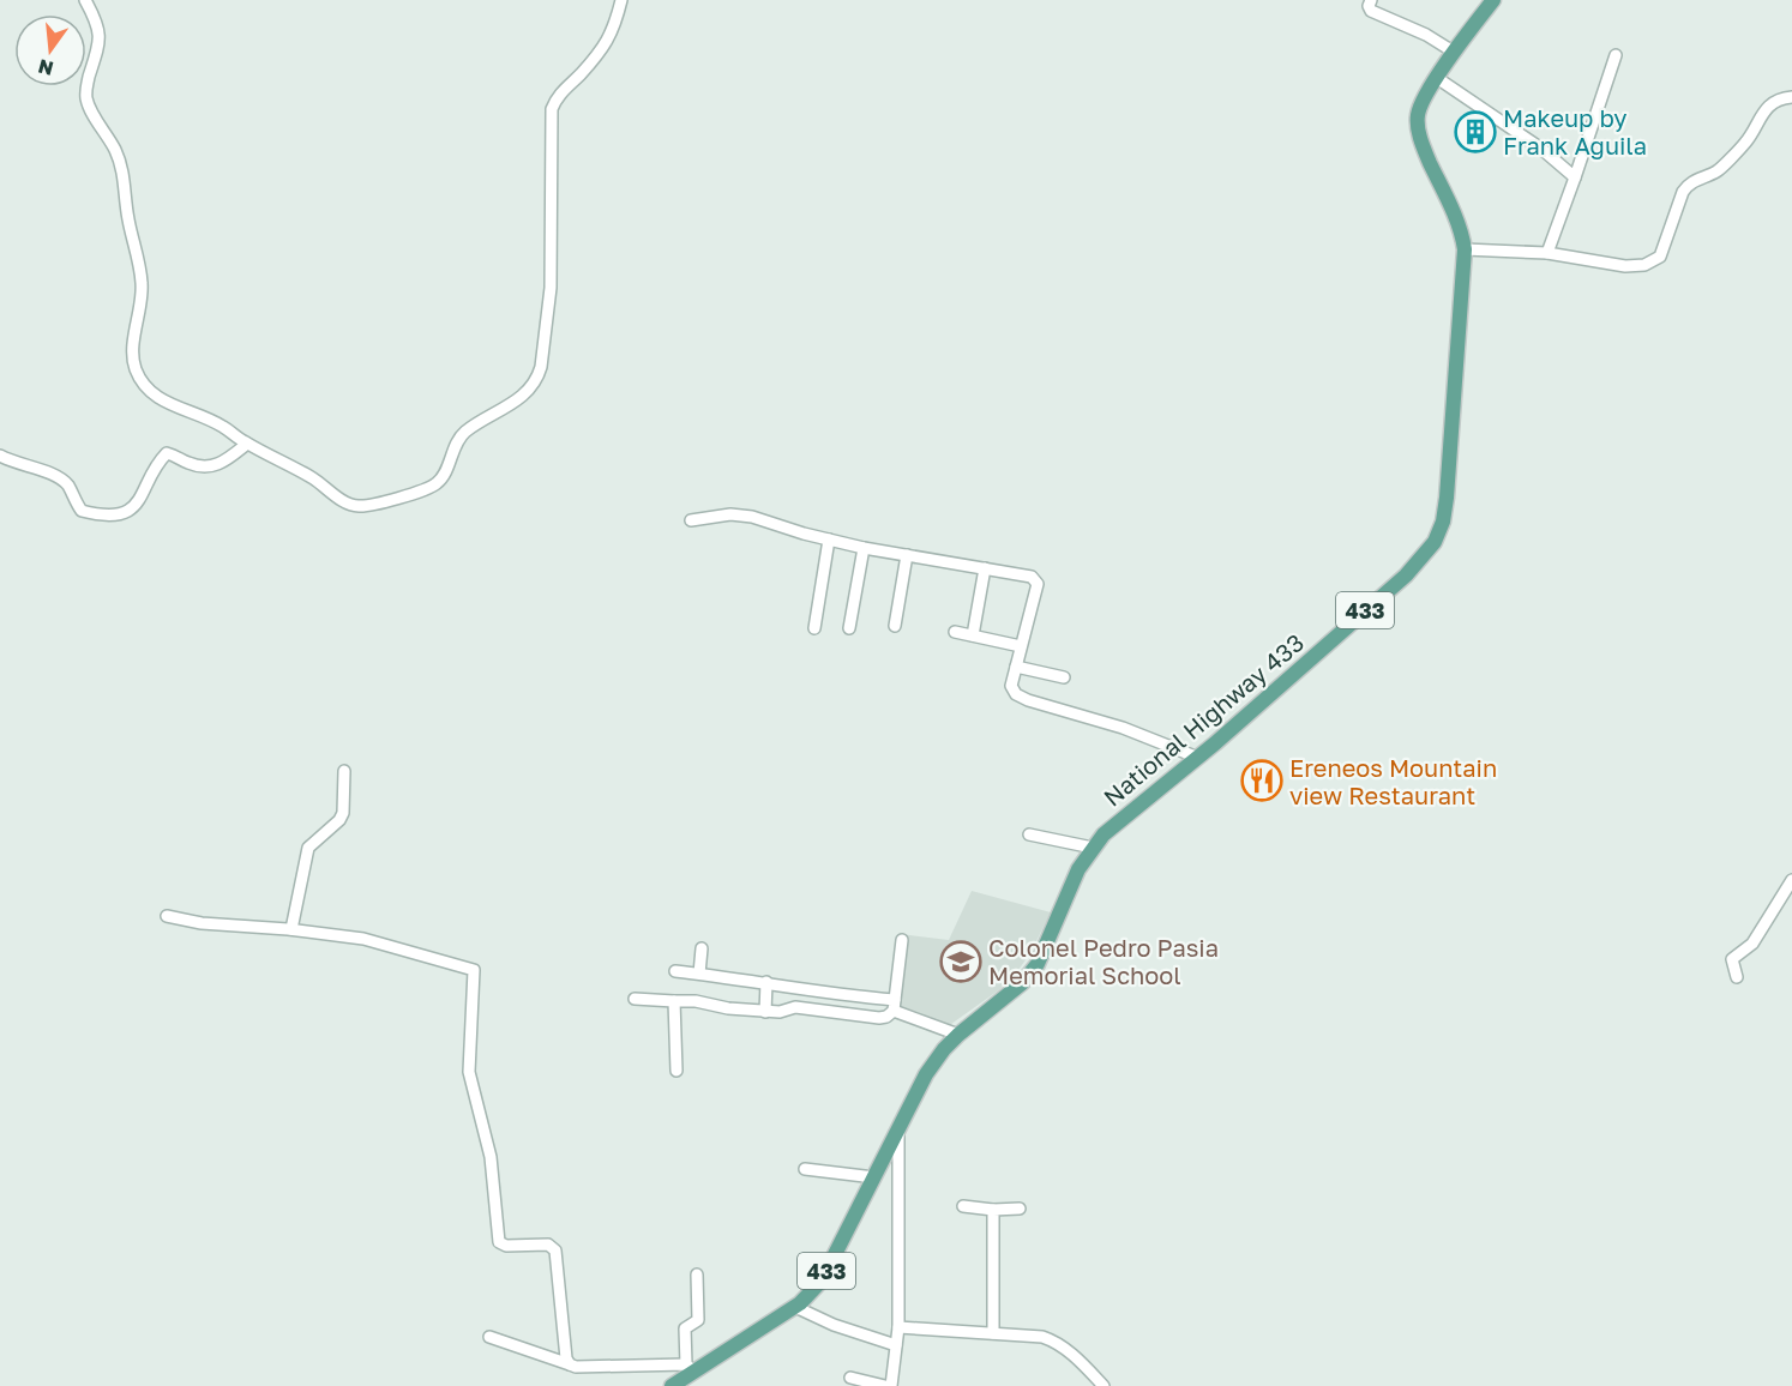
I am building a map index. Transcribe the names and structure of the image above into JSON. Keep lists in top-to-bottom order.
{
  "streets": {
    "main road": ["433", "National Highway 433"]
  },
  "places": {
    "building": ["Makeup by Frank Aguila"],
    "restaurant": ["Ereneos Mountain view Restaurant"],
    "school or university": ["Colonel Pedro Pasia Memorial School"]
  },
  "north": "bottom"
}
